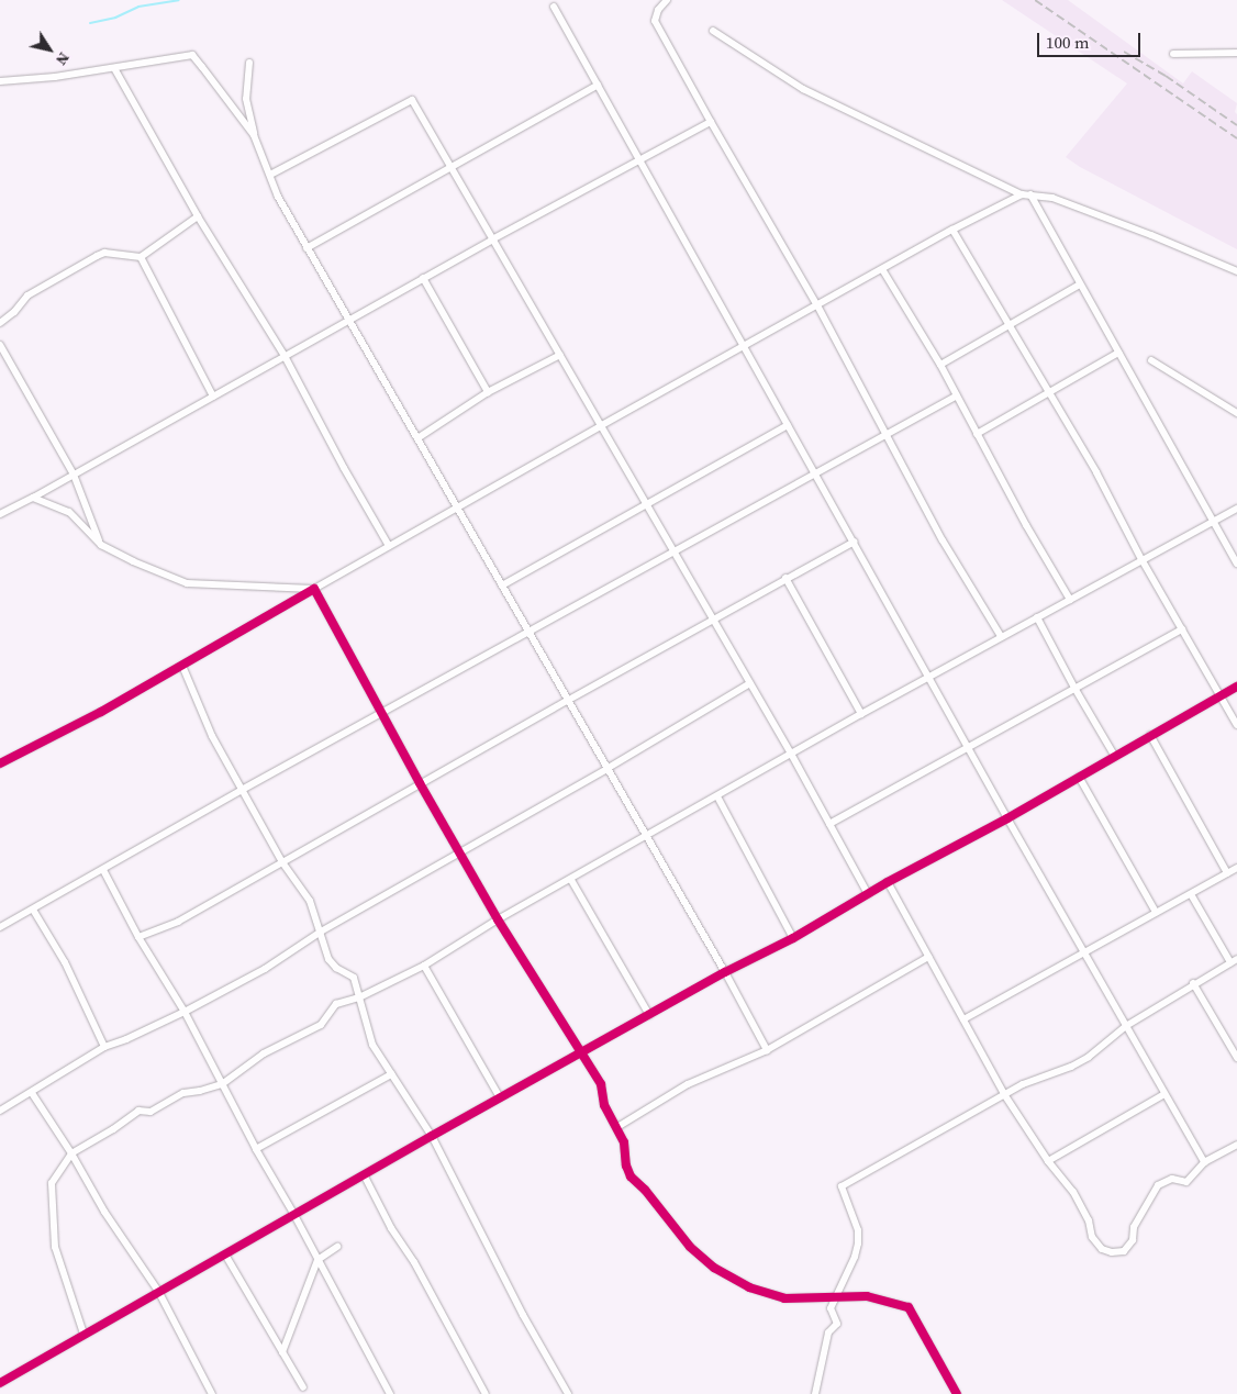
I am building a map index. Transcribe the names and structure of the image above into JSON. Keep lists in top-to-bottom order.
{
  "scale_bar": "100 m",
  "north": "bottom right"
}
